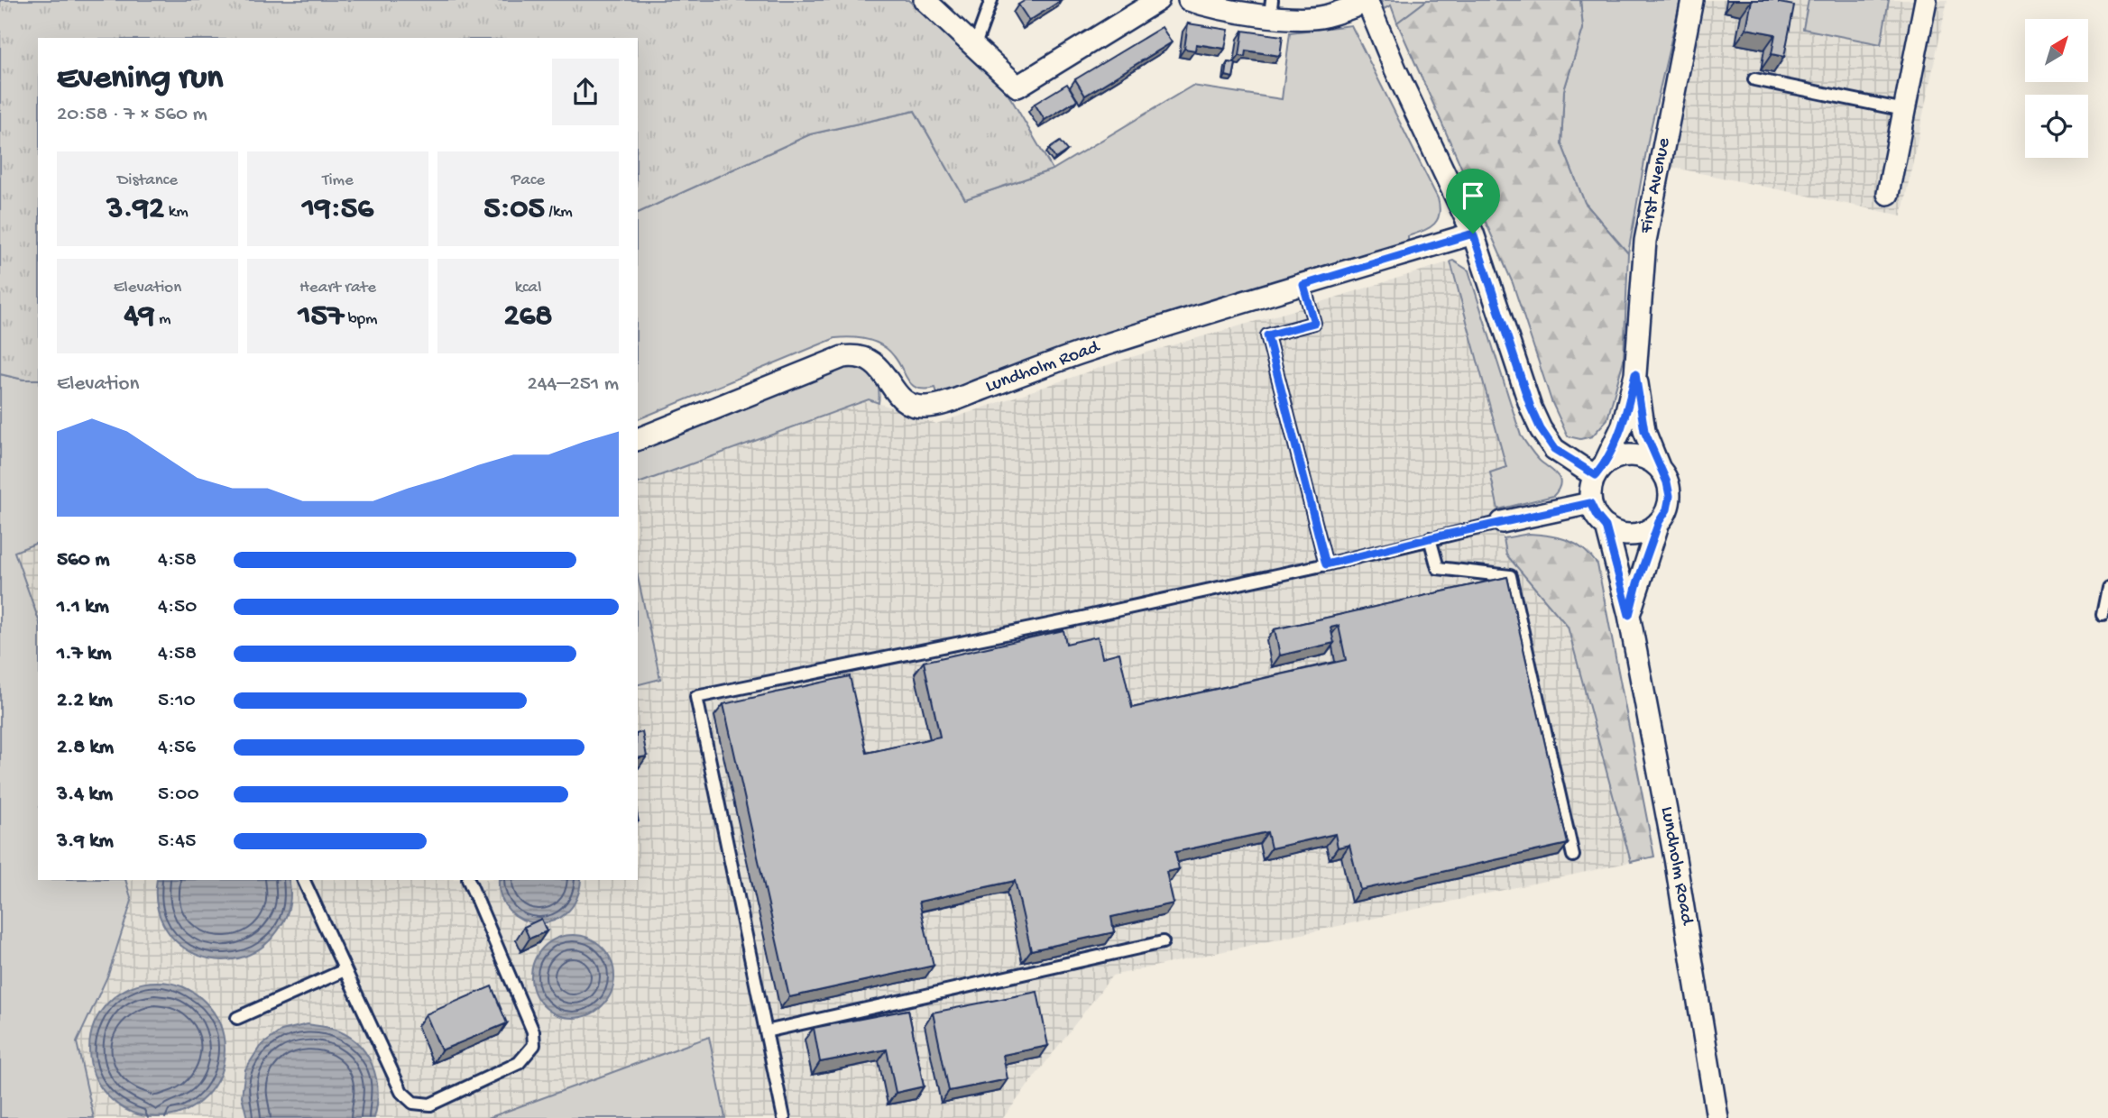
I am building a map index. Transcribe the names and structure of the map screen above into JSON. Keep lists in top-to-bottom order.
{
  "streets": {
    "street": ["First Avenue", "Lundholm Road"]
  },
  "crossings": [
    ["First Avenue", "Lundholm Road"]
  ],
  "north": "top right",
  "page": {
    "heading": ["Evening run", "20:58 · 7 × 560 m"],
    "stats": [
      ["Distance", "3.92 km"],
      ["Time", "19:56"],
      ["Pace", "5:05 /km"],
      ["Elevation", "49 m"],
      ["Heart rate", "157 bpm"],
      ["kcal", "268"]
    ],
    "chart": ["Elevation", "244–251 m"],
    "list": [
      {
        "name": "560 m",
        "note": "4:58"
      },
      {
        "name": "1.1 km",
        "note": "4:50"
      },
      {
        "name": "1.7 km",
        "note": "4:58"
      },
      {
        "name": "2.2 km",
        "note": "5:10"
      },
      {
        "name": "2.8 km",
        "note": "4:56"
      },
      {
        "name": "3.4 km",
        "note": "5:00"
      },
      {
        "name": "3.9 km",
        "note": "5:45"
      }
    ]
  }
}
